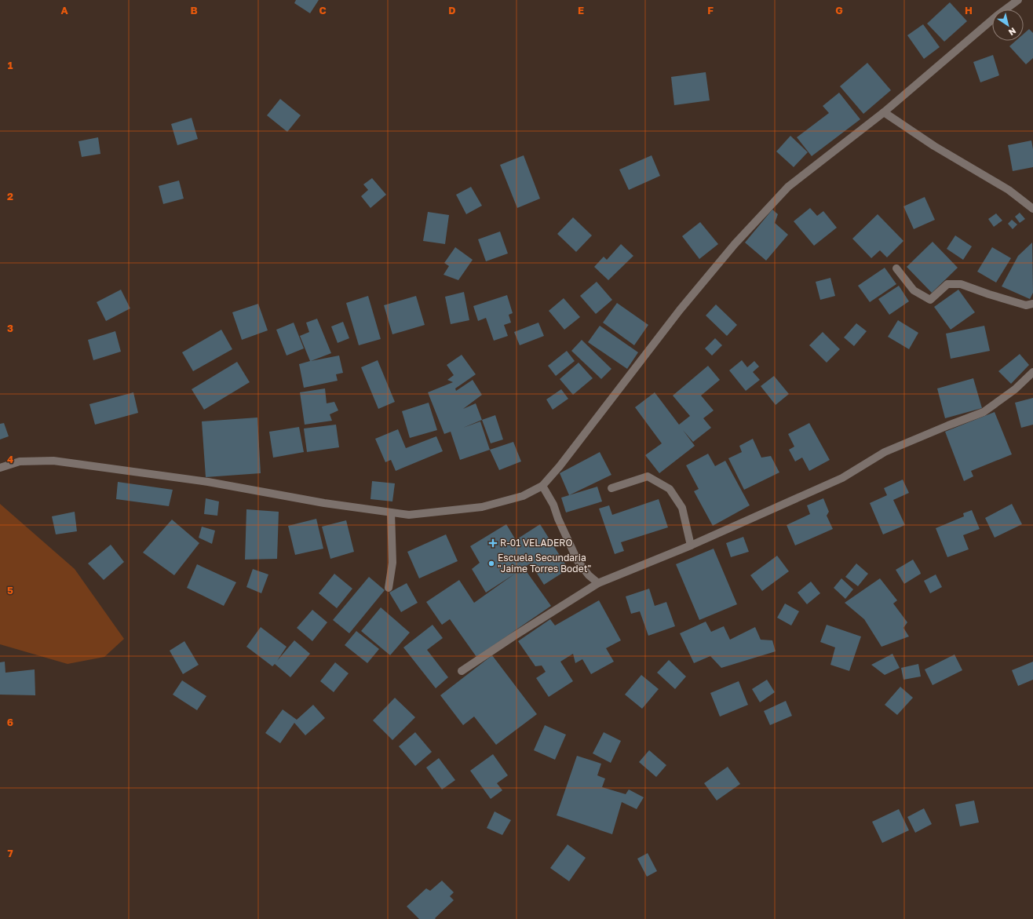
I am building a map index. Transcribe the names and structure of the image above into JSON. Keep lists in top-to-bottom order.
{
  "places": {
    "health": ["R-01 VELADERO"],
    "other": ["Escuela Secundaria \"Jaime Torres Bodet\""]
  },
  "north": "bottom right",
  "grid": {
    "columns": [
      "A",
      "B",
      "C",
      "D",
      "E",
      "F",
      "G",
      "H"
    ],
    "rows": [
      "1",
      "2",
      "3",
      "4",
      "5",
      "6",
      "7"
    ]
  }
}
